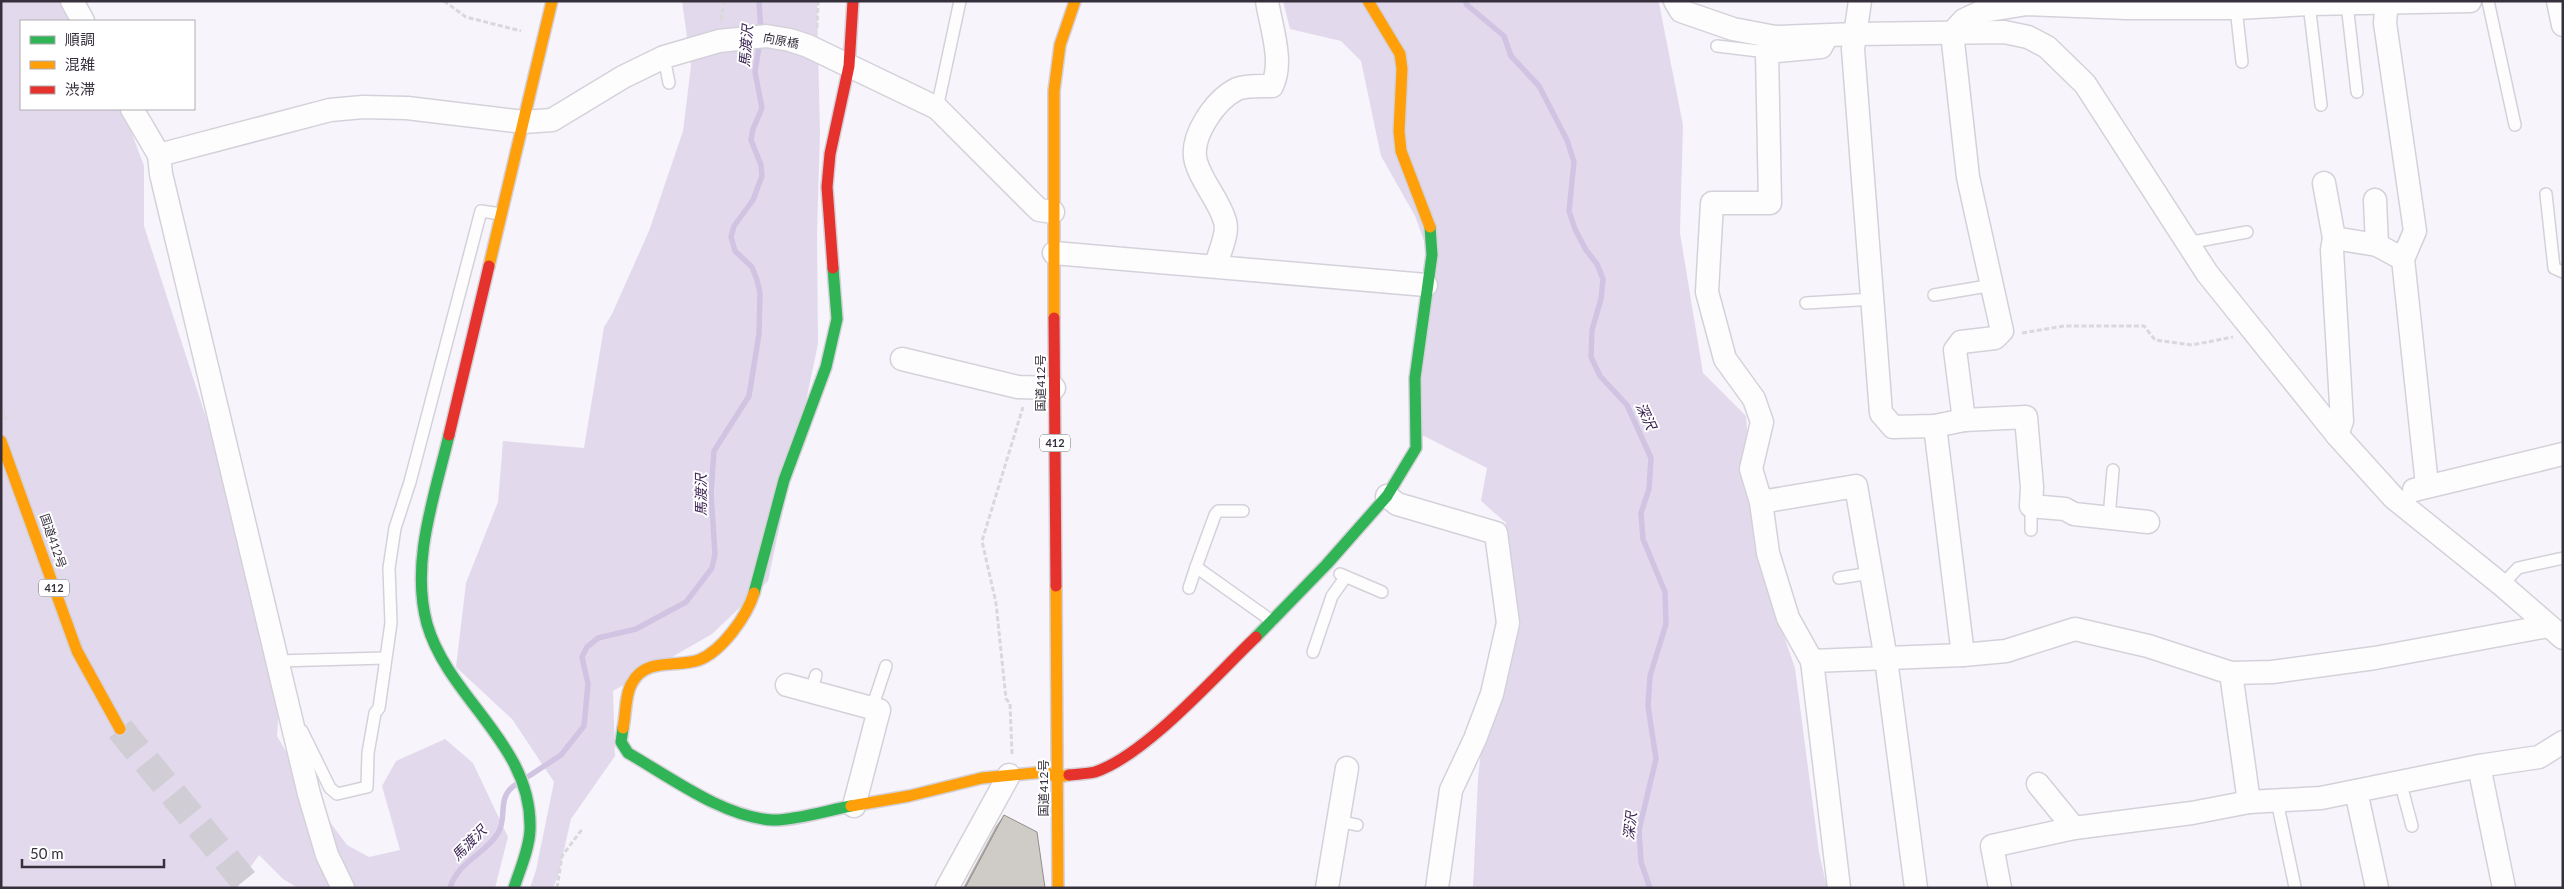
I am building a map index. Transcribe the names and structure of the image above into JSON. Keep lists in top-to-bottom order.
{
  "streets": {
    "main road": ["国道412号", "412"],
    "street": ["向原橋"]
  },
  "water": ["馬渡沢", "深沢"],
  "legend": ["順調", "混雑", "渋滞"],
  "scale_bar": "50 m"
}
